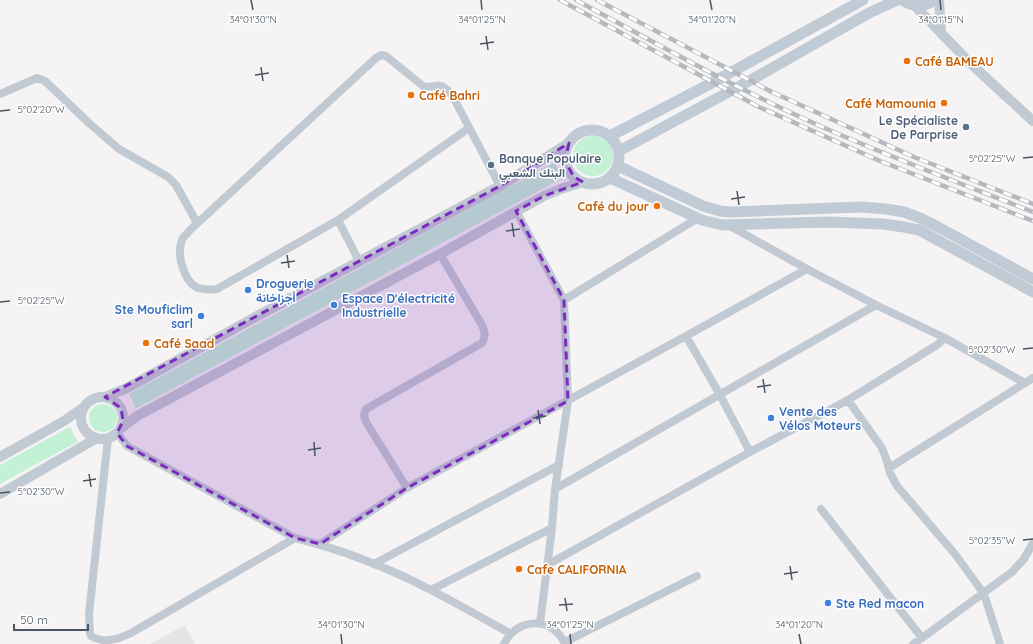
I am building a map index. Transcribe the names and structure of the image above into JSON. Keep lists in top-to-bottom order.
{
  "places": [
    "Café BAMEAU",
    "Café Bahri",
    "Café Mamounia",
    "Le Spécialiste De Parprise",
    "Banque Populaire البنك الشعبي",
    "Café du jour",
    "Droguerie أجزاخانة",
    "Espace D'électricité Industrielle",
    "Ste Mouficlim sarl",
    "Café Saad",
    "Vente des Vélos Moteurs",
    "Cafe CALIFORNIA",
    "Ste Red macon"
  ],
  "scale_bar": "50 m",
  "coordinates": [
    "34°01'30\"N",
    "34°01'25\"N",
    "34°01'20\"N",
    "34°01'15\"N",
    "5°02'20\"W",
    "5°02'25\"W",
    "5°02'30\"W",
    "5°02'35\"W"
  ]
}
